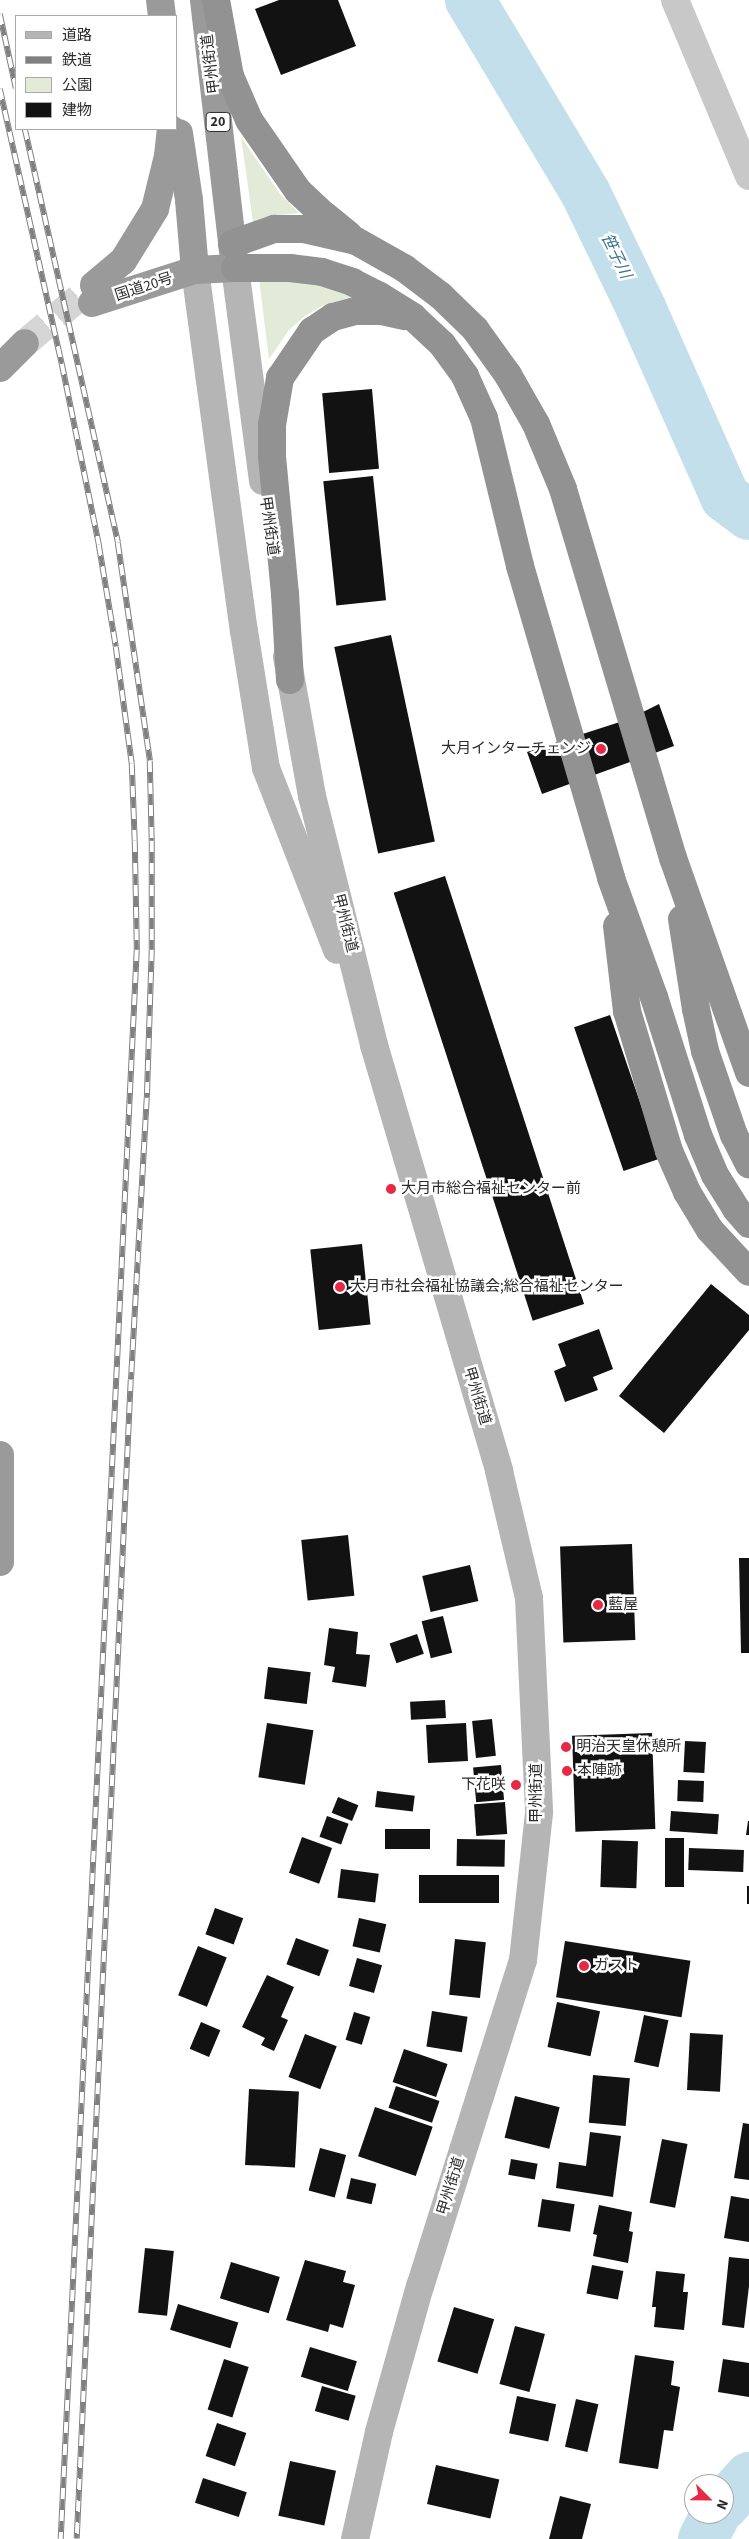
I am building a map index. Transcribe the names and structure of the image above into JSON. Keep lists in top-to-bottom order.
{
  "streets": {
    "highway": ["甲州街道", "20", "国道20号"]
  },
  "crossings": [
    ["甲州街道", "国道20号"]
  ],
  "water": ["笹子川"],
  "places": [
    "大月インターチェンジ",
    "大月市総合福祉センター前",
    "大月市社会福祉協議会;総合福祉センター",
    "藍屋",
    "明治天皇休憩所",
    "本陣跡",
    "下花咲",
    "ガスト"
  ],
  "legend": [
    "道路",
    "鉄道",
    "公園",
    "建物"
  ],
  "north": "bottom right"
}
